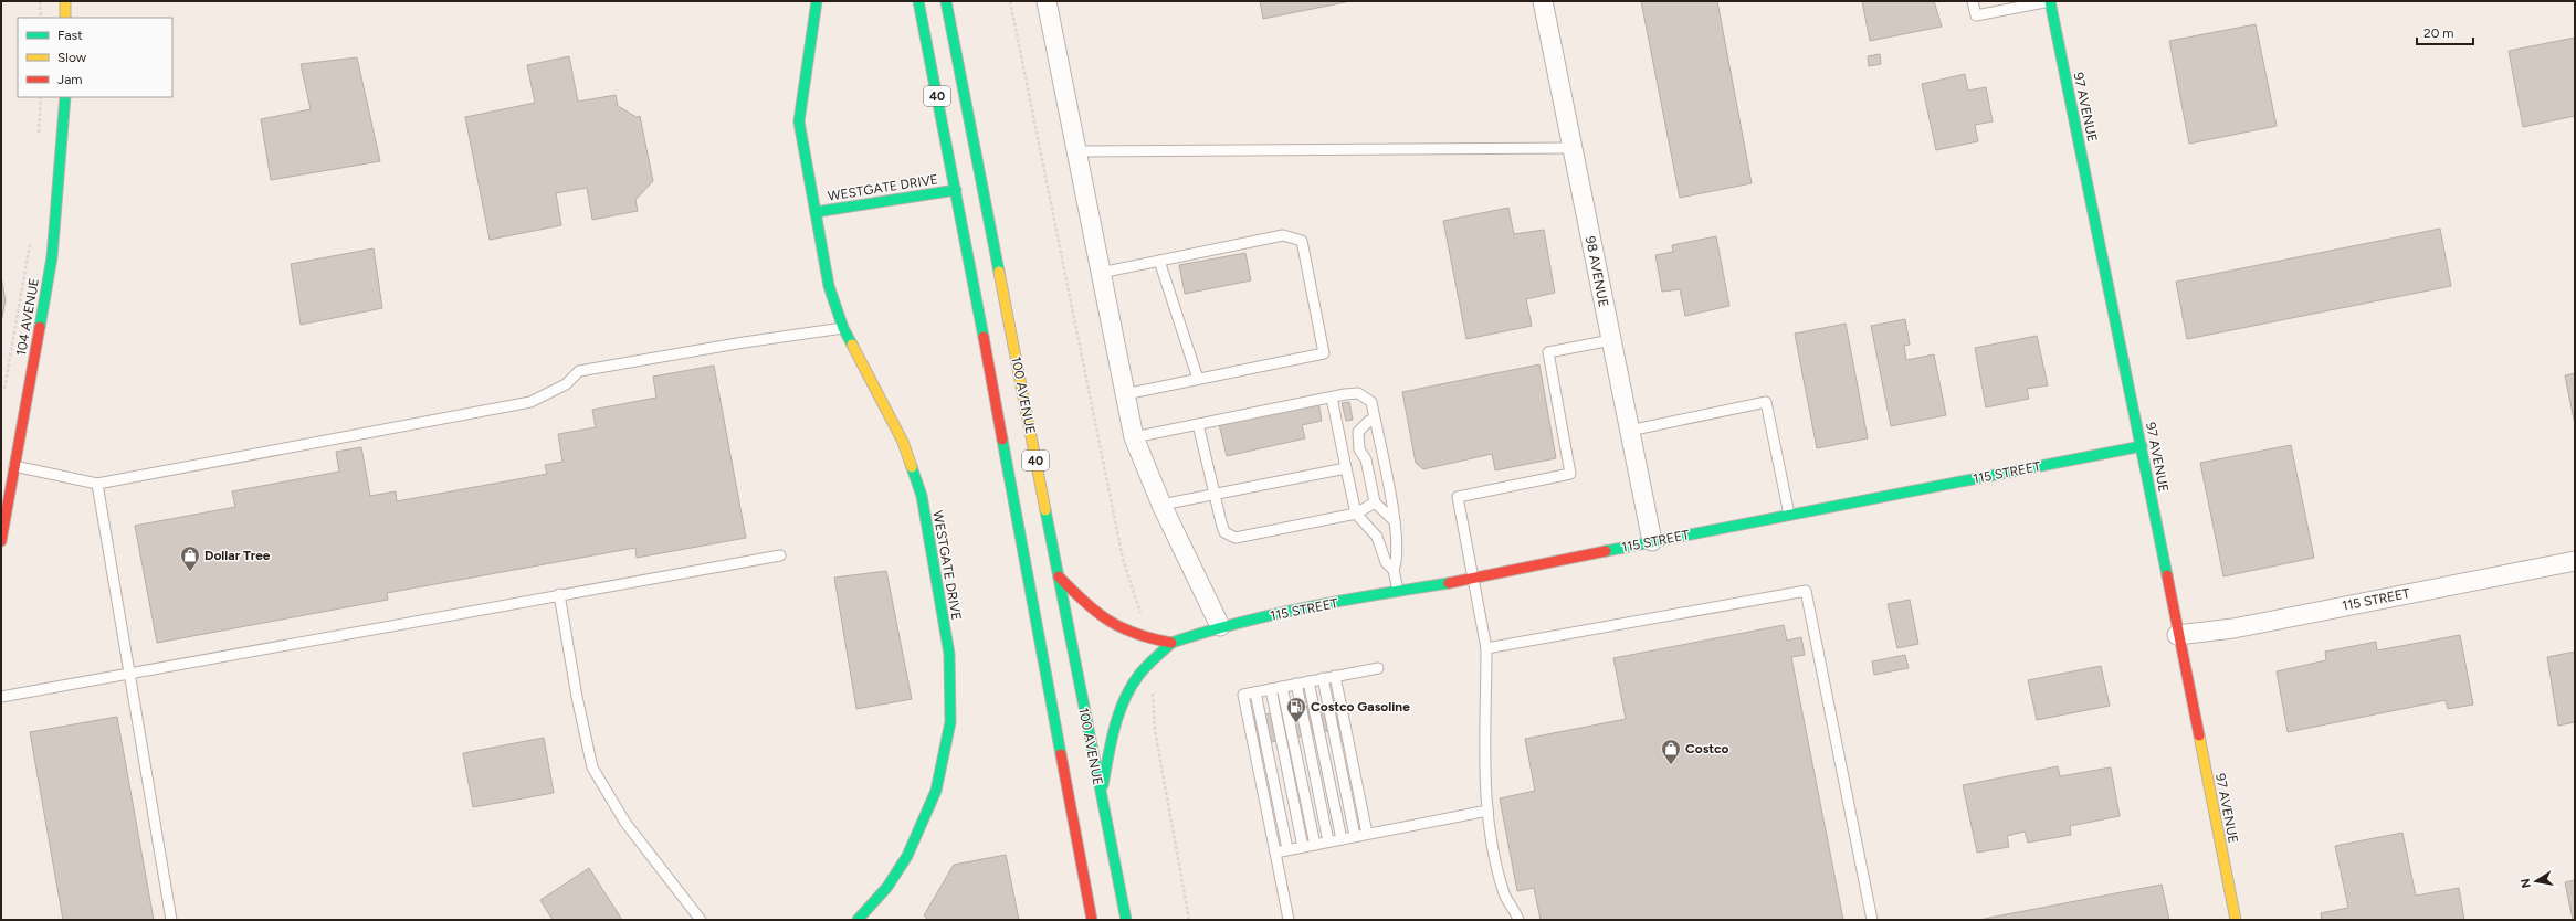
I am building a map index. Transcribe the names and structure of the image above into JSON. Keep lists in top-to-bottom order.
{
  "streets": {
    "street": [
      "40",
      "97 AVENUE",
      "WESTGATE DRIVE",
      "98 AVENUE",
      "104 AVENUE",
      "100 AVENUE",
      "115 STREET"
    ]
  },
  "crossings": [
    ["40", "WESTGATE DRIVE"],
    ["97 AVENUE", "115 STREET"],
    ["98 AVENUE", "115 STREET"]
  ],
  "places": {
    "shop": ["Dollar Tree", "Costco"],
    "fuel station": ["Costco Gasoline"]
  },
  "legend": ["Fast", "Slow", "Jam"],
  "scale_bar": "20 m",
  "north": "left"
}
